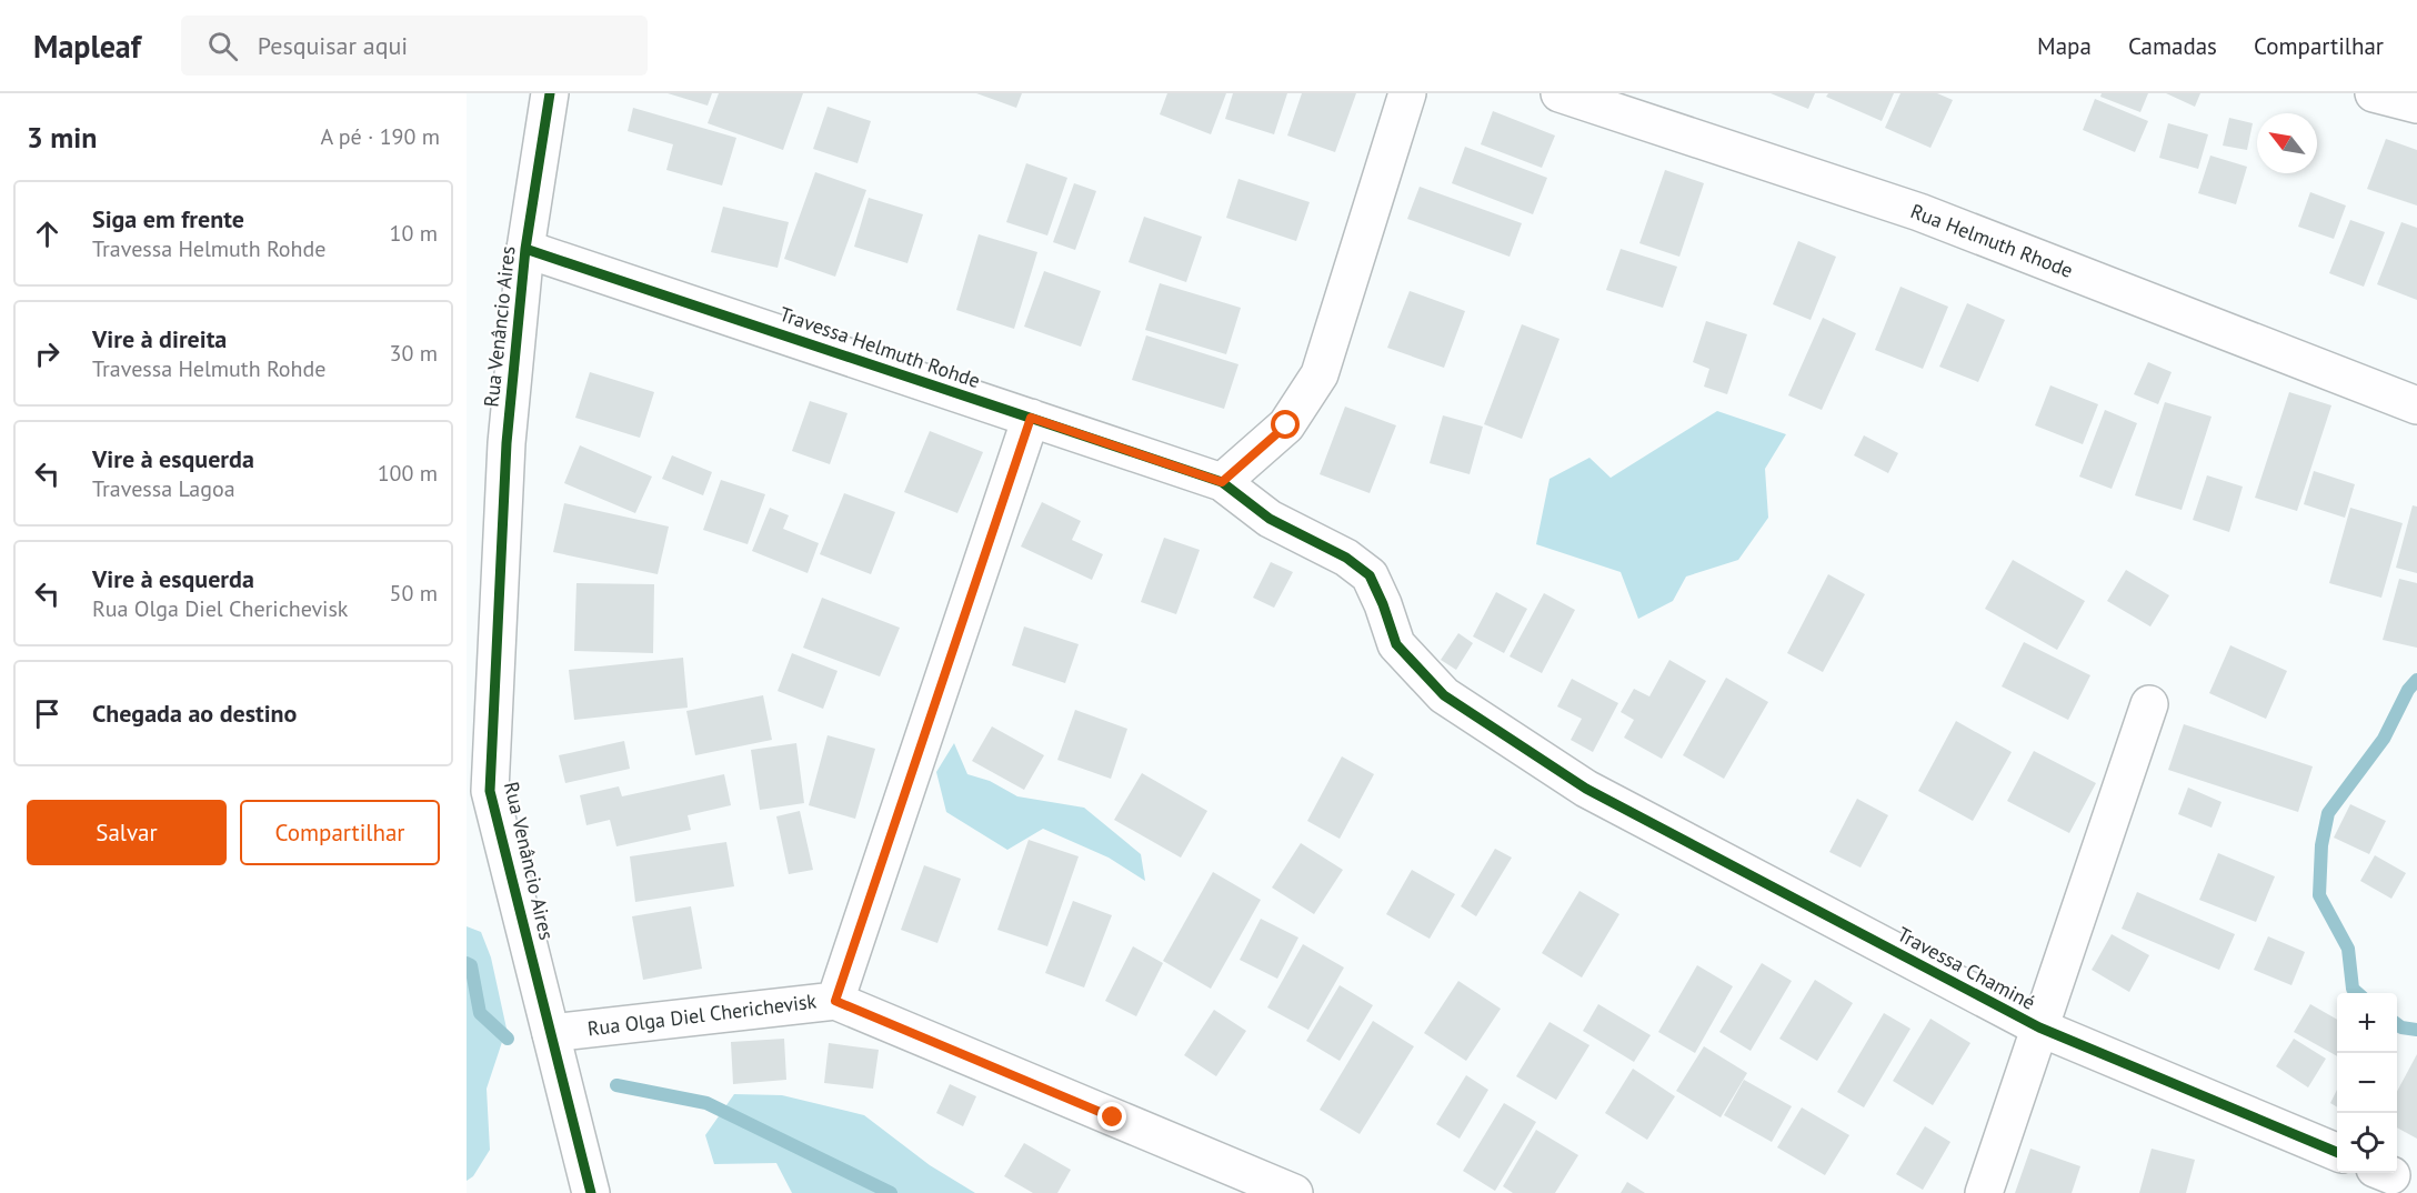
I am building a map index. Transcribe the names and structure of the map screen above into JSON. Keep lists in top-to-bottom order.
{
  "streets": {
    "street": [
      "Rua Helmuth Rhode",
      "Rua Venâncio Aires",
      "Travessa Helmuth Rohde",
      "Travessa Chaminé",
      "Rua Olga Diel Cherichevisk"
    ]
  },
  "crossings": [
    ["Rua Venâncio Aires", "Travessa Helmuth Rohde"],
    ["Rua Venâncio Aires", "Rua Olga Diel Cherichevisk"],
    ["Travessa Helmuth Rohde", "Travessa Chaminé"]
  ],
  "north": "top left",
  "page": {
    "header": "Mapleaf",
    "search": "Pesquisar aqui",
    "nav": ["Mapa", "Camadas", "Compartilhar"],
    "heading": ["3 min", "A pé · 190 m"],
    "list": [
      ["Siga em frente", "Travessa Helmuth Rohde", "10 m"],
      ["Vire à direita", "Travessa Helmuth Rohde", "30 m"],
      ["Vire à esquerda", "Travessa Lagoa", "100 m"],
      ["Vire à esquerda", "Rua Olga Diel Cherichevisk", "50 m"],
      "Chegada ao destino"
    ],
    "buttons": ["Salvar", "Compartilhar"],
    "map_buttons": ["+", "−"]
  }
}
